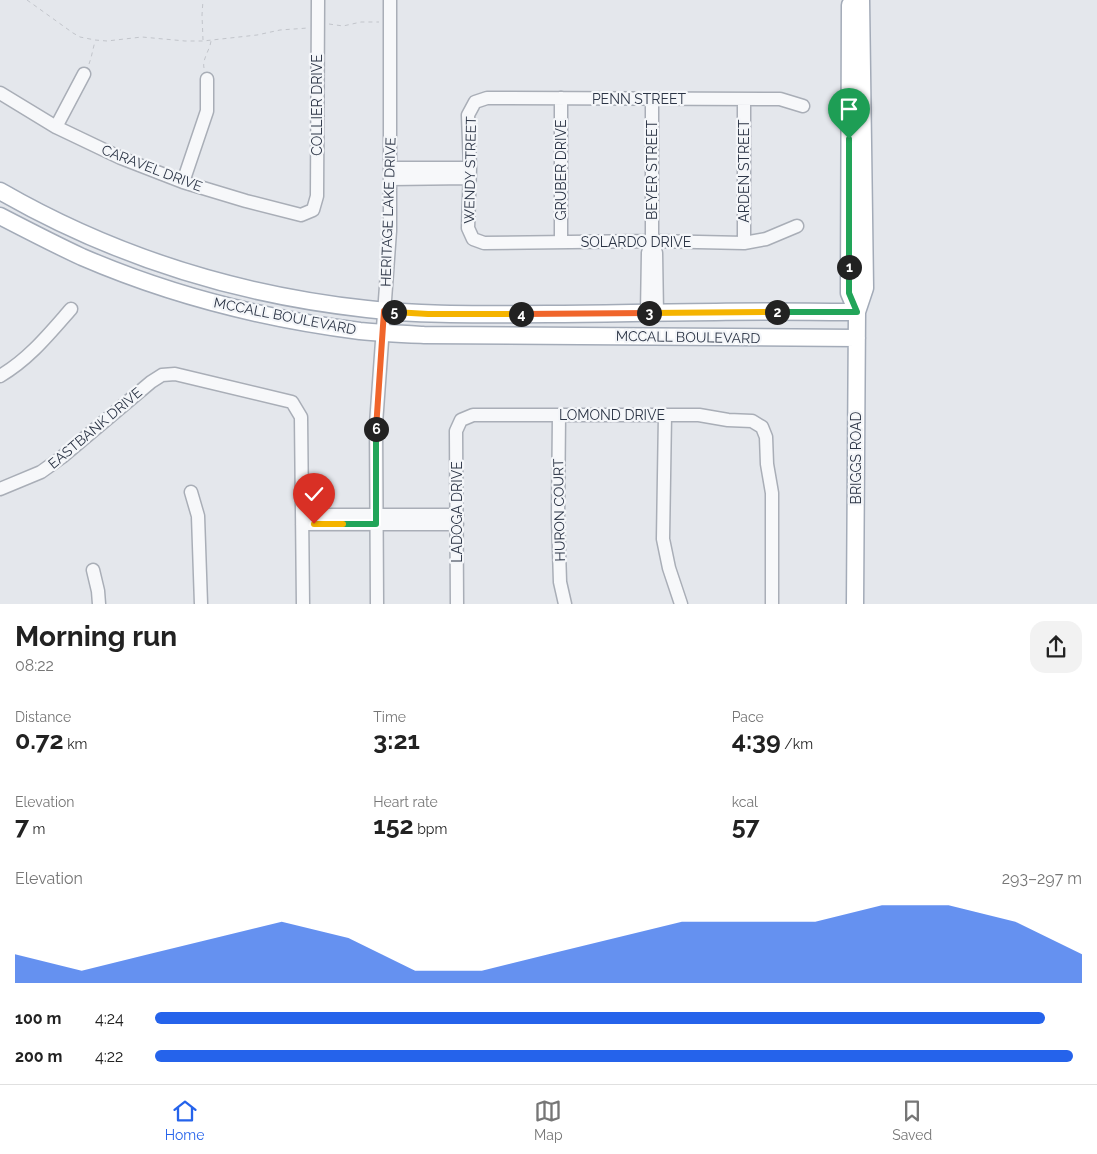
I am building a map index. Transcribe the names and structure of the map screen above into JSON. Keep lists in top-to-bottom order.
{
  "streets": {
    "main road": ["MCCALL BOULEVARD", "BRIGGS ROAD"],
    "street": [
      "PENN STREET",
      "COLLIER DRIVE",
      "CARAVEL DRIVE",
      "WENDY STREET",
      "GRUBER DRIVE",
      "BEYER STREET",
      "ARDEN STREET",
      "HERITAGE LAKE DRIVE",
      "SOLARDO DRIVE",
      "LOMOND DRIVE",
      "EASTBANK DRIVE",
      "HURON COURT",
      "LADOGA DRIVE"
    ]
  },
  "crossings": [
    ["PENN STREET", "WENDY STREET"],
    ["PENN STREET", "GRUBER DRIVE"],
    ["PENN STREET", "BEYER STREET"],
    ["PENN STREET", "ARDEN STREET"],
    ["COLLIER DRIVE", "CARAVEL DRIVE"],
    ["WENDY STREET", "SOLARDO DRIVE"],
    ["GRUBER DRIVE", "SOLARDO DRIVE"],
    ["BEYER STREET", "SOLARDO DRIVE"],
    ["BEYER STREET", "MCCALL BOULEVARD"],
    ["ARDEN STREET", "SOLARDO DRIVE"],
    ["HERITAGE LAKE DRIVE", "MCCALL BOULEVARD"],
    ["MCCALL BOULEVARD", "BRIGGS ROAD"],
    ["LOMOND DRIVE", "HURON COURT"],
    ["LOMOND DRIVE", "LADOGA DRIVE"]
  ],
  "page": {
    "pins": [
      "1",
      "2",
      "5",
      "3",
      "4",
      "6"
    ],
    "heading": ["Morning run", "08:22"],
    "stats": [
      ["Distance", "0.72 km"],
      ["Time", "3:21"],
      ["Pace", "4:39 /km"],
      ["Elevation", "7 m"],
      ["Heart rate", "152 bpm"],
      ["kcal", "57"]
    ],
    "chart": ["Elevation", "293–297 m"],
    "list": [
      {
        "name": "100 m",
        "note": "4:24"
      },
      {
        "name": "200 m",
        "note": "4:22"
      }
    ],
    "tabs": ["Home", "Map", "Saved"]
  }
}
